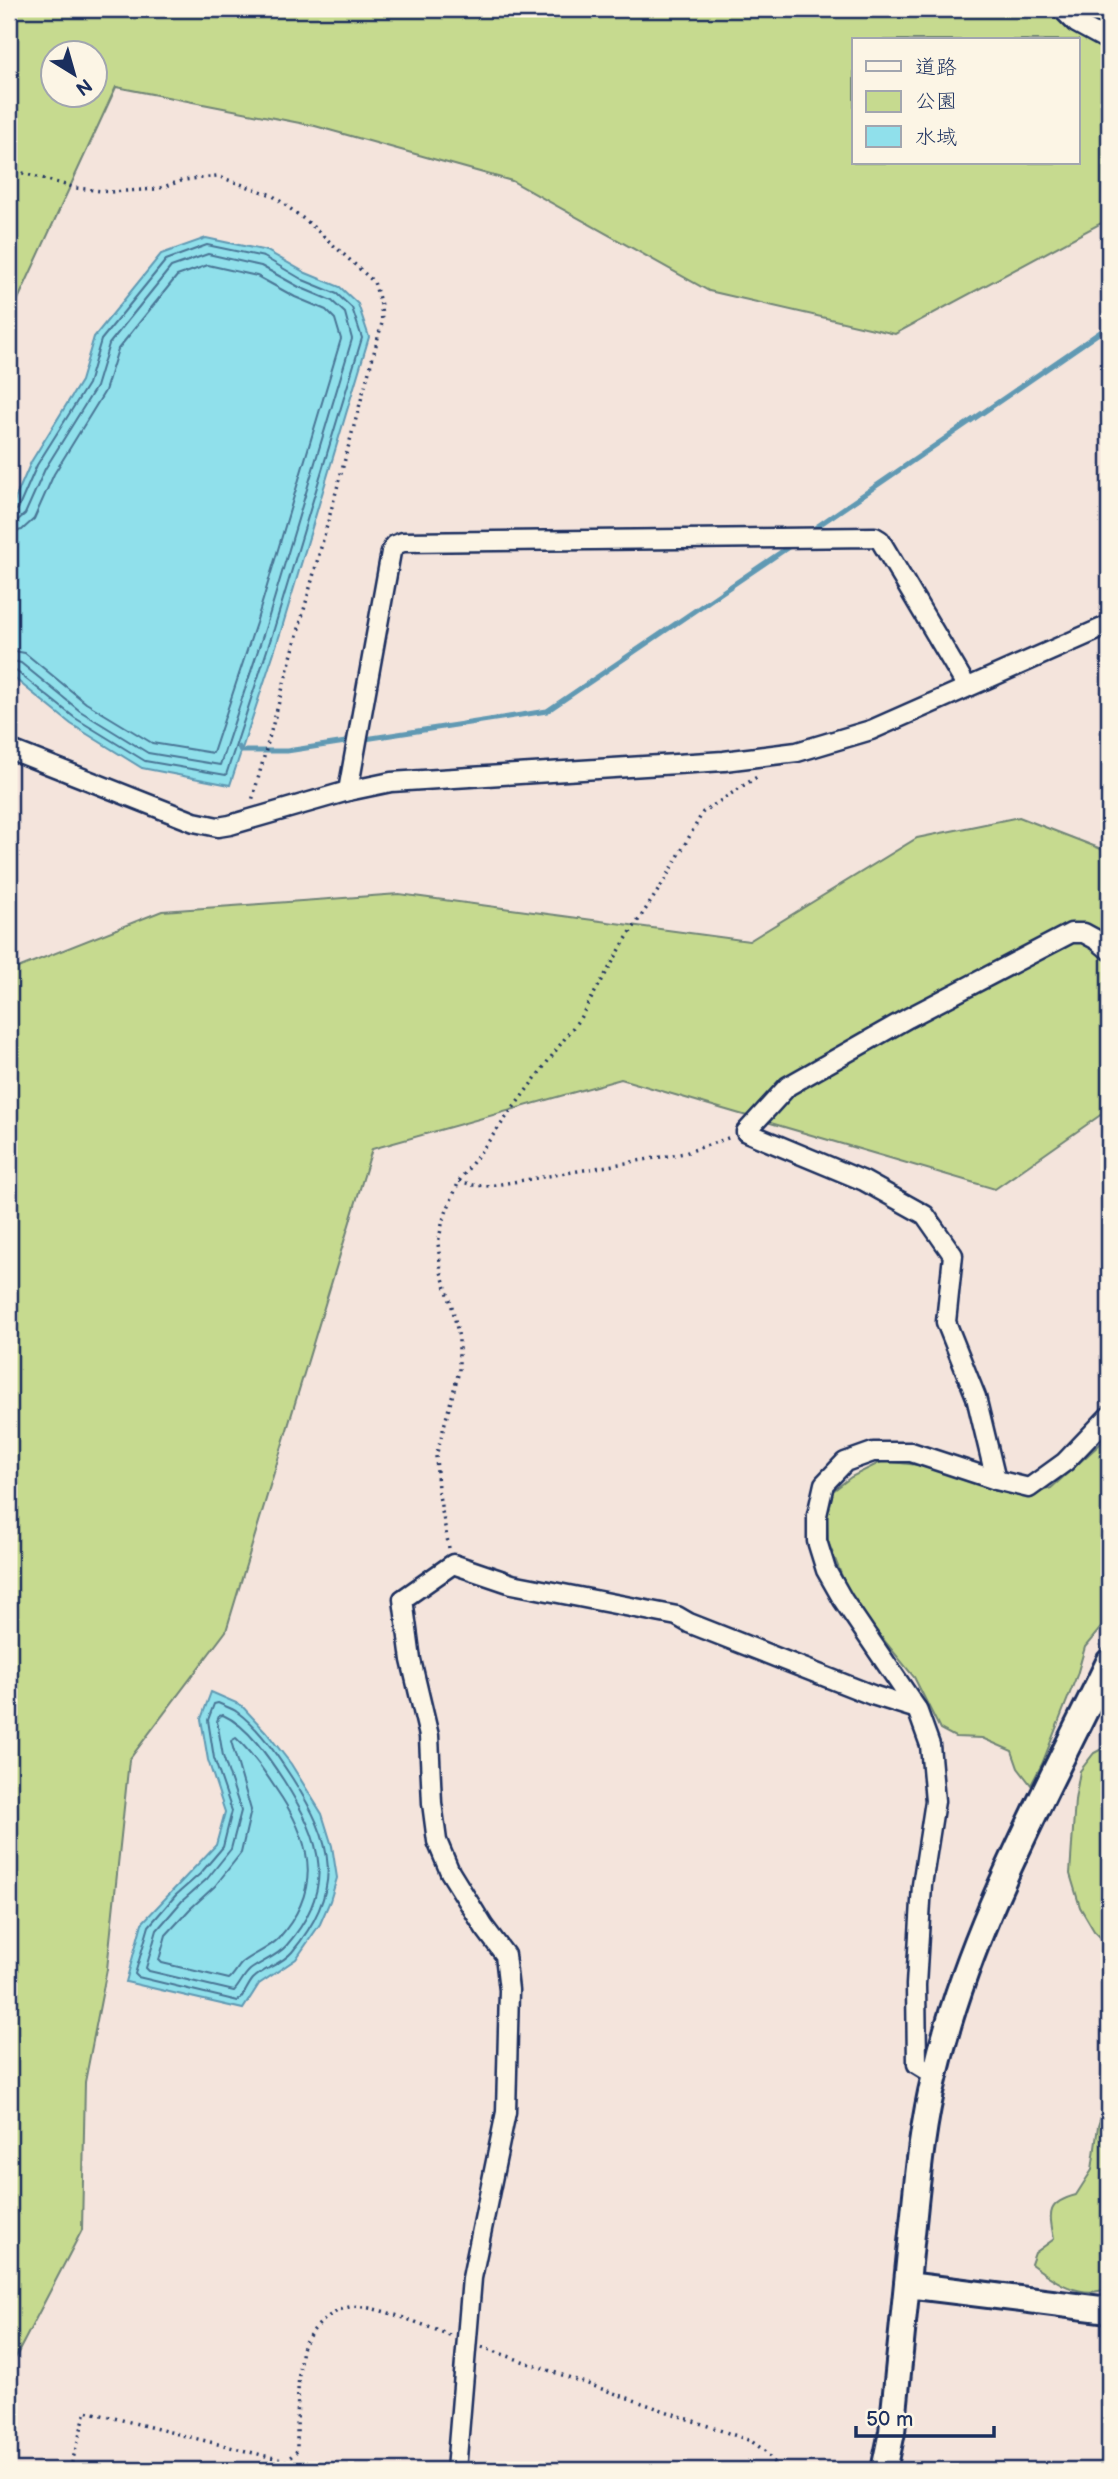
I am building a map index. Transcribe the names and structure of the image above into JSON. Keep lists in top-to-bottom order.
{
  "legend": ["道路", "公園", "水域"],
  "scale_bar": "50 m",
  "north": "bottom right"
}
